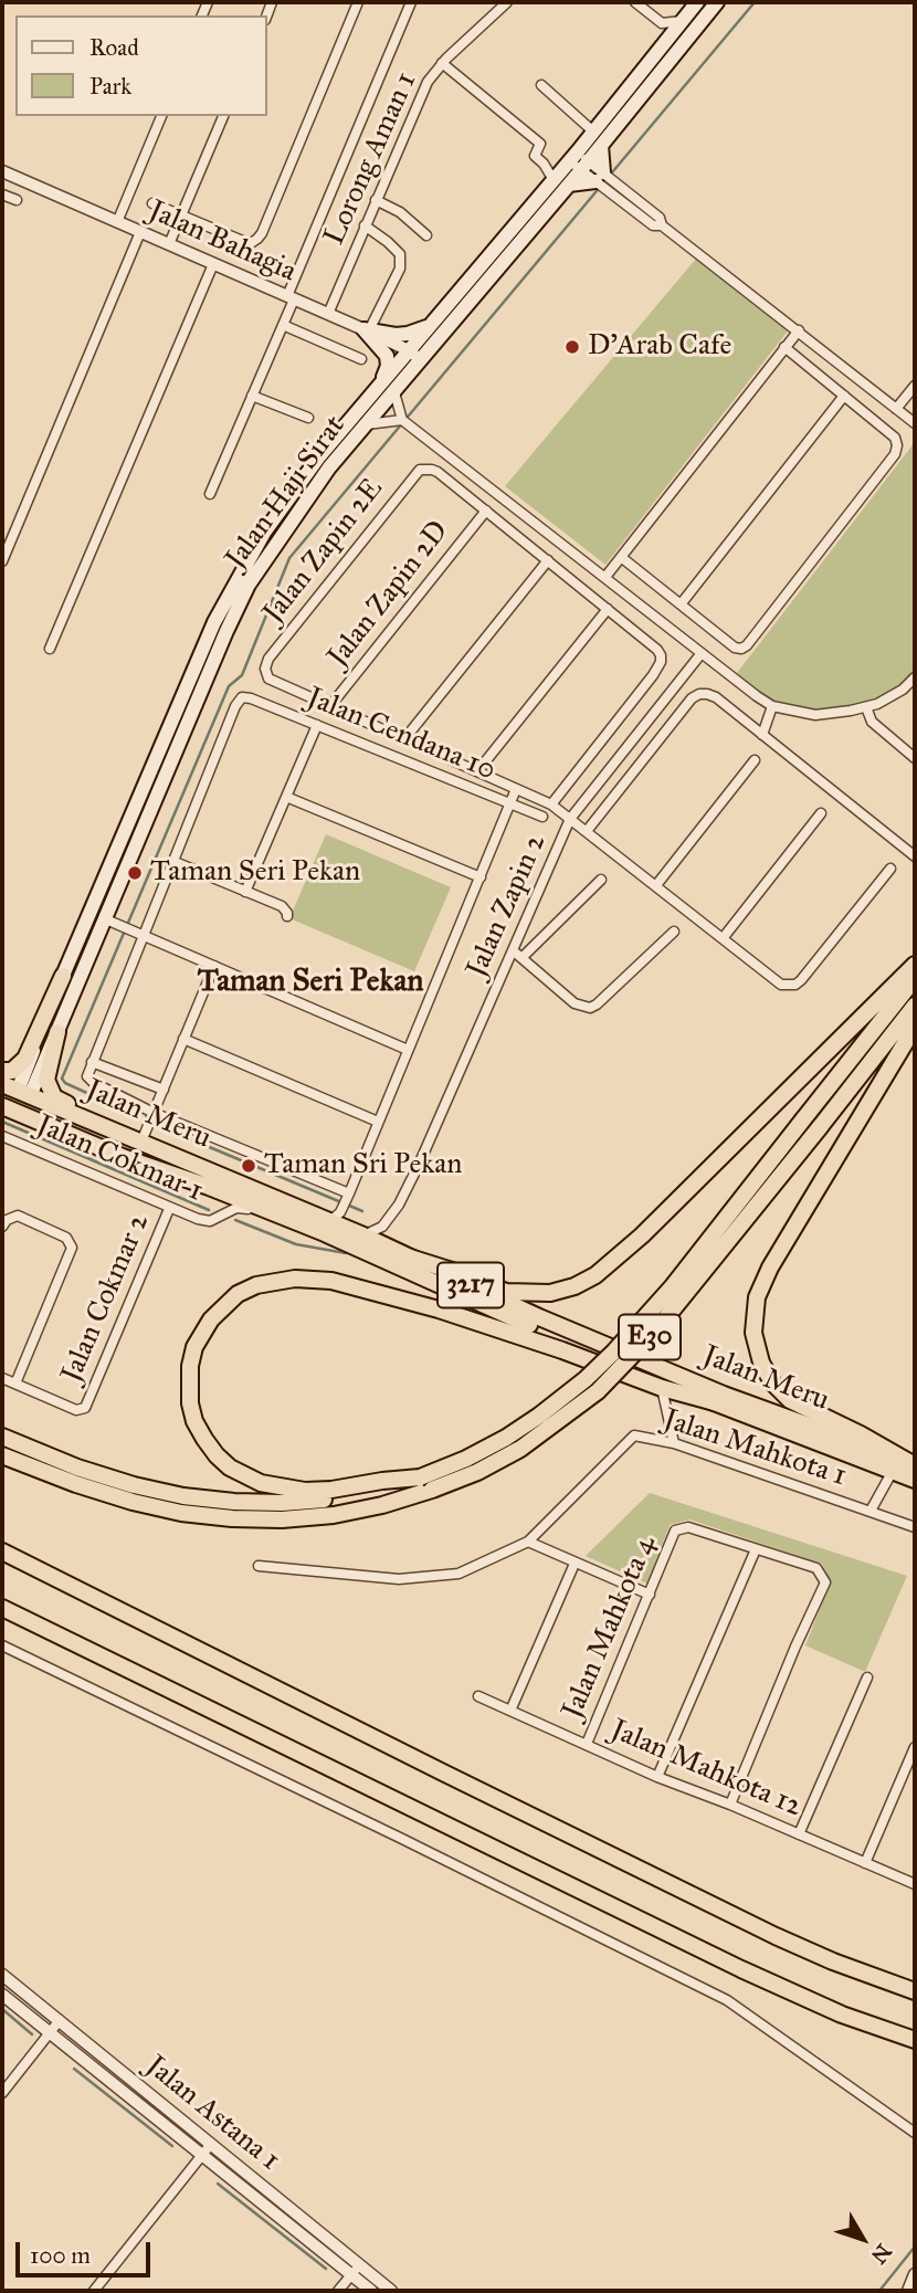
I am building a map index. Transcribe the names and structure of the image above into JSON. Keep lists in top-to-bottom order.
{
  "streets": {
    "highway": ["Jalan Meru", "3217", "E30"],
    "main road": ["Jalan Haji Sirat"],
    "street": [
      "Lorong Aman 1",
      "Jalan Bahagia",
      "Jalan Zapin 2E",
      "Jalan Zapin 2D",
      "Jalan Cendana 10",
      "Jalan Zapin 2",
      "Jalan Cokmar 1",
      "Jalan Cokmar 2",
      "Jalan Mahkota 1",
      "Jalan Mahkota 4",
      "Jalan Mahkota 12",
      "Jalan Astana 1"
    ]
  },
  "crossings": [
    ["Lorong Aman 1", "Jalan Bahagia"],
    ["Jalan Bahagia", "Jalan Haji Sirat"],
    ["Jalan Haji Sirat", "Jalan Meru"],
    ["Jalan Zapin 2E", "Jalan Zapin 2D"],
    ["Jalan Zapin 2", "Jalan Meru"],
    ["Jalan Meru", "Jalan Cokmar 1"],
    ["Jalan Cokmar 1", "Jalan Cokmar 2"],
    ["Jalan Mahkota 4", "Jalan Mahkota 12"]
  ],
  "districts": ["Taman Seri Pekan"],
  "places": ["D'Arab Cafe", "Taman Seri Pekan", "Taman Sri Pekan"],
  "legend": ["Road", "Park"],
  "scale_bar": "100 m",
  "north": "bottom right"
}
